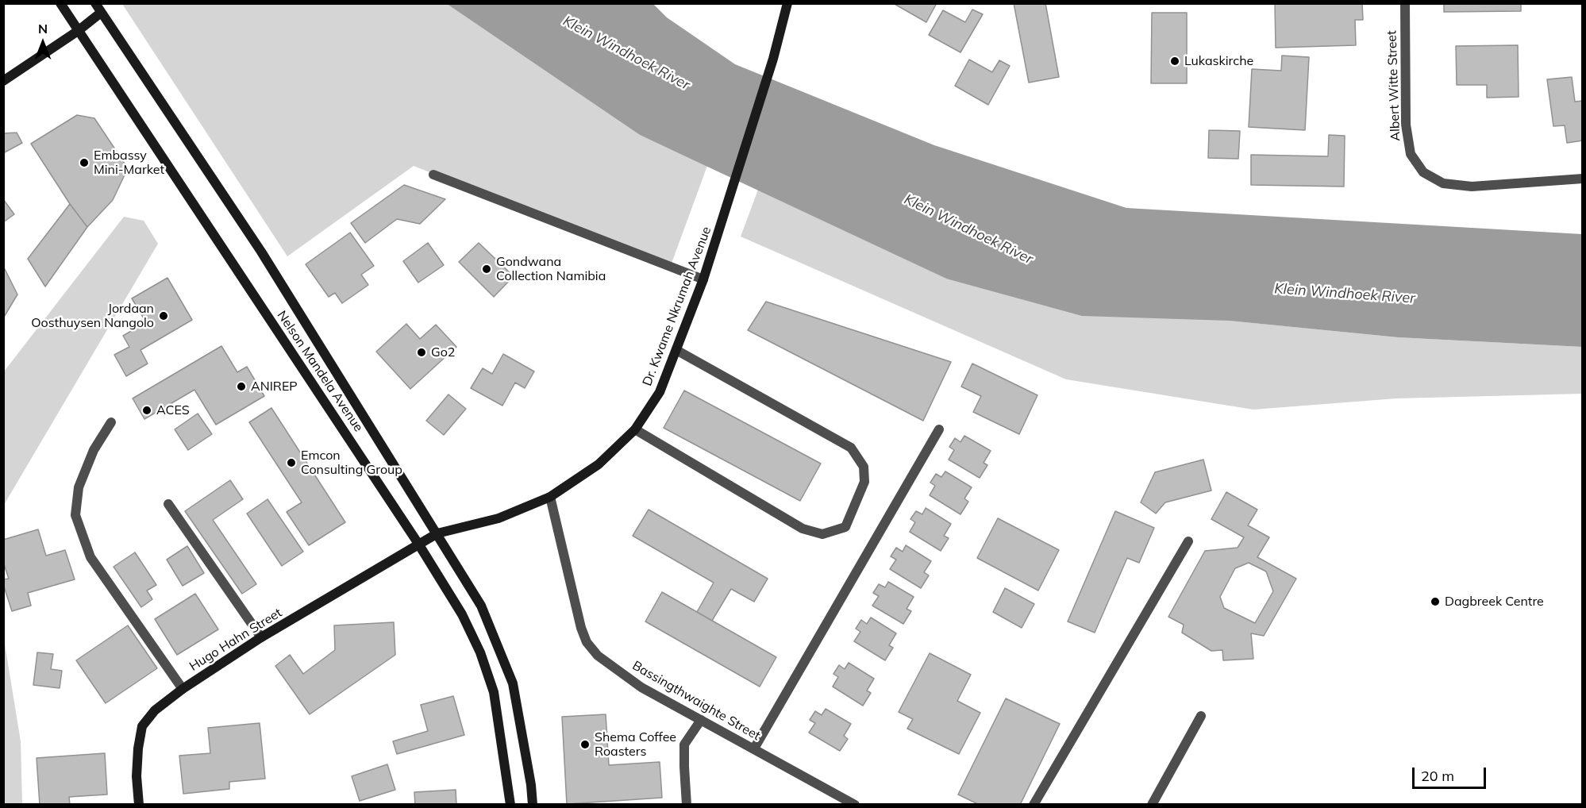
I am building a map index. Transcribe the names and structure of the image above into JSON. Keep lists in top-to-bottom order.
{
  "streets": {
    "main road": ["Dr. Kwame Nkrumah Avenue", "Nelson Mandela Avenue", "Hugo Hahn Street"],
    "street": ["Albert Witte Street", "Bassingthwaighte Street"]
  },
  "crossings": [
    ["Dr. Kwame Nkrumah Avenue", "Nelson Mandela Avenue"],
    ["Dr. Kwame Nkrumah Avenue", "Hugo Hahn Street"],
    ["Dr. Kwame Nkrumah Avenue", "Bassingthwaighte Street"],
    ["Nelson Mandela Avenue", "Hugo Hahn Street"]
  ],
  "water": ["Klein Windhoek River"],
  "places": [
    "Lukaskirche",
    "Embassy Mini-Market",
    "Gondwana Collection Namibia",
    "Jordaan Oosthuysen Nangolo",
    "Go2",
    "ANIREP",
    "ACES",
    "Emcon Consulting Group",
    "Dagbreek Centre",
    "Shema Coffee Roasters"
  ],
  "scale_bar": "20 m",
  "north": "top"
}
